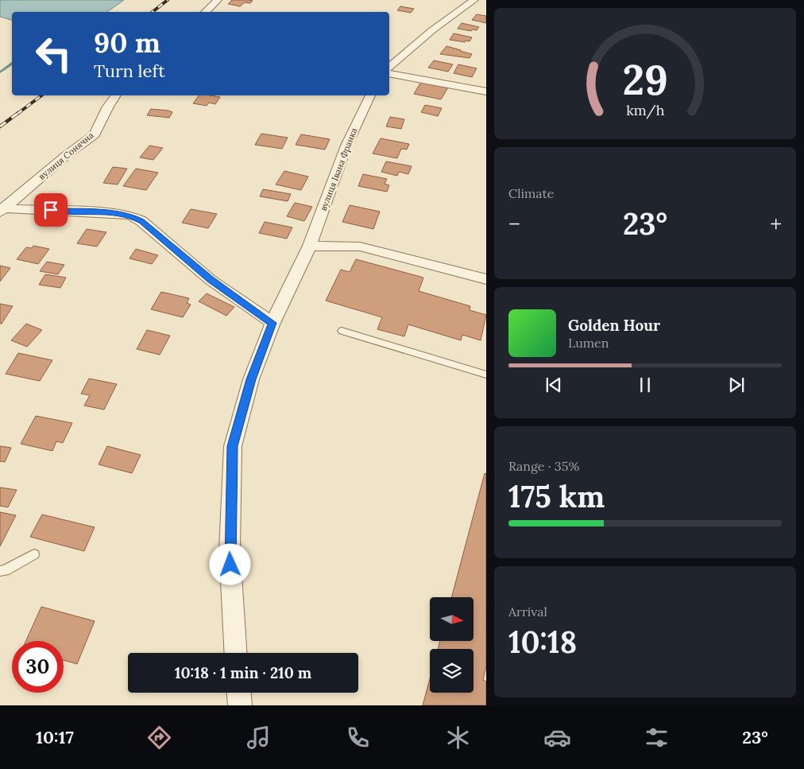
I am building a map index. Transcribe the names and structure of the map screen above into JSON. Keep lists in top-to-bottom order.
{
  "streets": {
    "street": ["вулиця Сонячна", "вулиця Івана Франка"]
  },
  "north": "right",
  "page": {
    "turn": ["90 m", "Turn left"],
    "tile": [
      "Climate",
      ["Range · 35%", "175 km"],
      ["Arrival", "10:18"]
    ],
    "heat": ["−", "23°", "+"],
    "song": ["Golden Hour", "Lumen"],
    "limit": "30",
    "trip": "10:18 · 1 min · 210 m",
    "tabs": ["10:17", "23°"],
    "gauge": ["29", "km/h"]
  }
}
